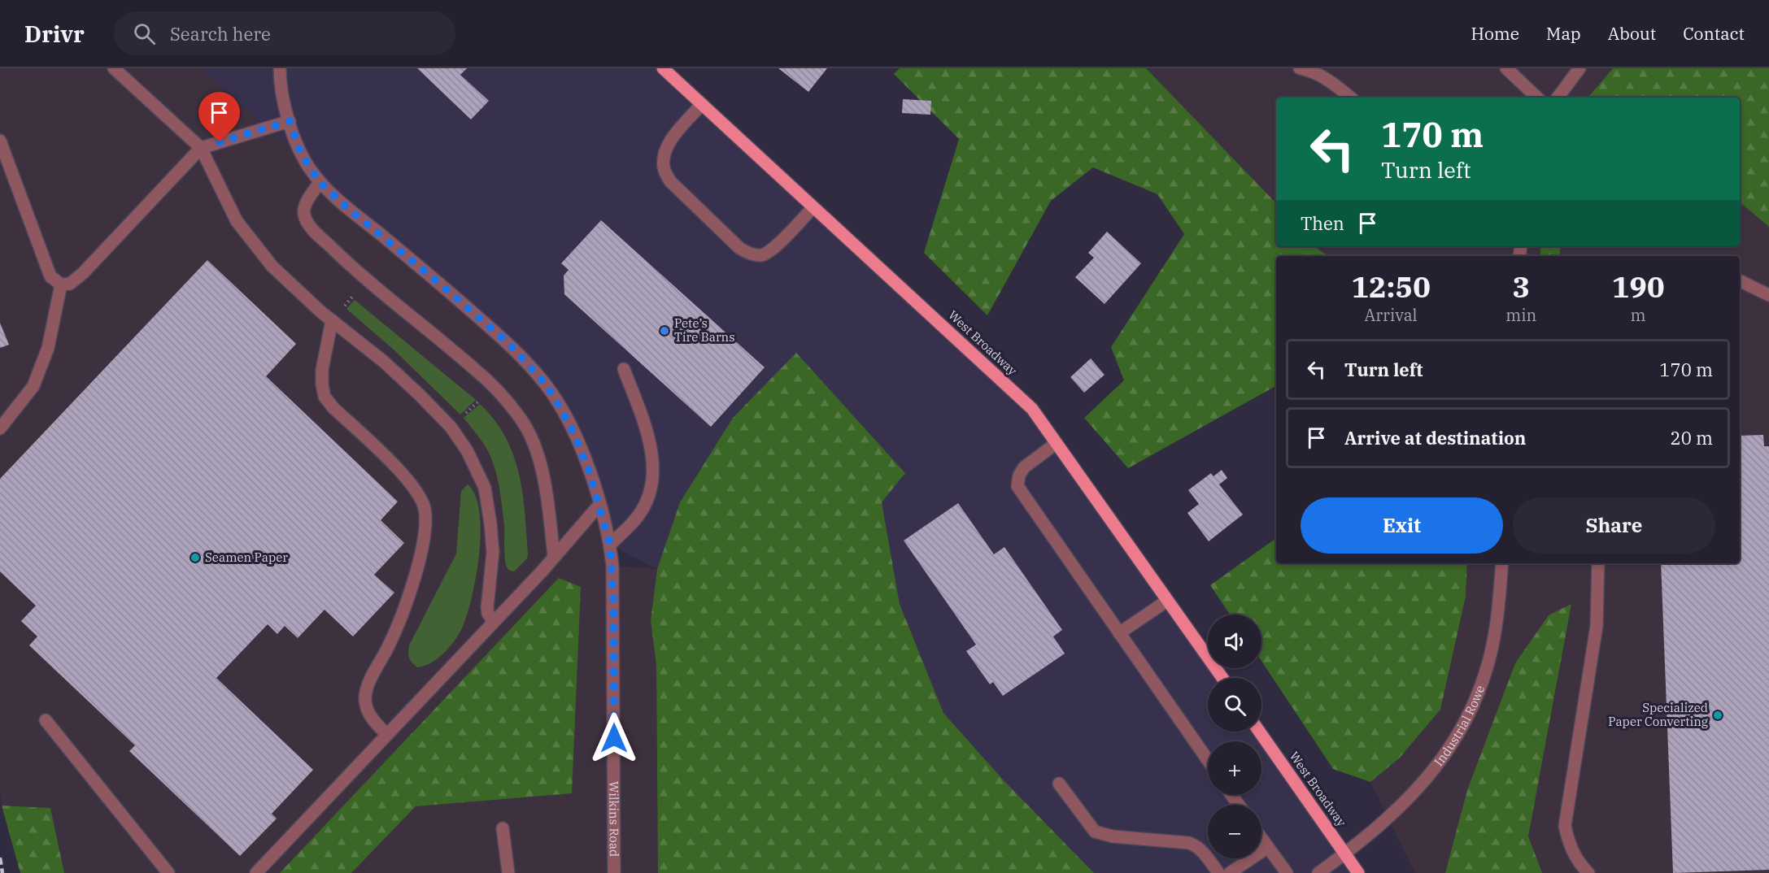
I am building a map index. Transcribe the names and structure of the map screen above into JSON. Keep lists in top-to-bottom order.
{
  "streets": {
    "main road": ["West Broadway"],
    "street": ["Industrial Rowe", "Wilkins Road"]
  },
  "crossings": [
    ["West Broadway", "Industrial Rowe"]
  ],
  "places": ["Pete’s Tire Barns", "Seamen Paper", "Specialized Paper Converting"],
  "page": {
    "header": "Drivr",
    "search": "Search here",
    "nav": [
      "Home",
      "Map",
      "About",
      "Contact"
    ],
    "turn": ["170 m", "Turn left"],
    "then": "Then",
    "eta": [
      "12:50",
      "Arrival",
      "3",
      "min",
      "190",
      "m"
    ],
    "list": [
      {
        "name": "Turn left",
        "value": "170 m"
      },
      {
        "name": "Arrive at destination",
        "value": "20 m"
      }
    ],
    "buttons": ["Exit", "Share"],
    "map_buttons": ["+", "−"]
  }
}
